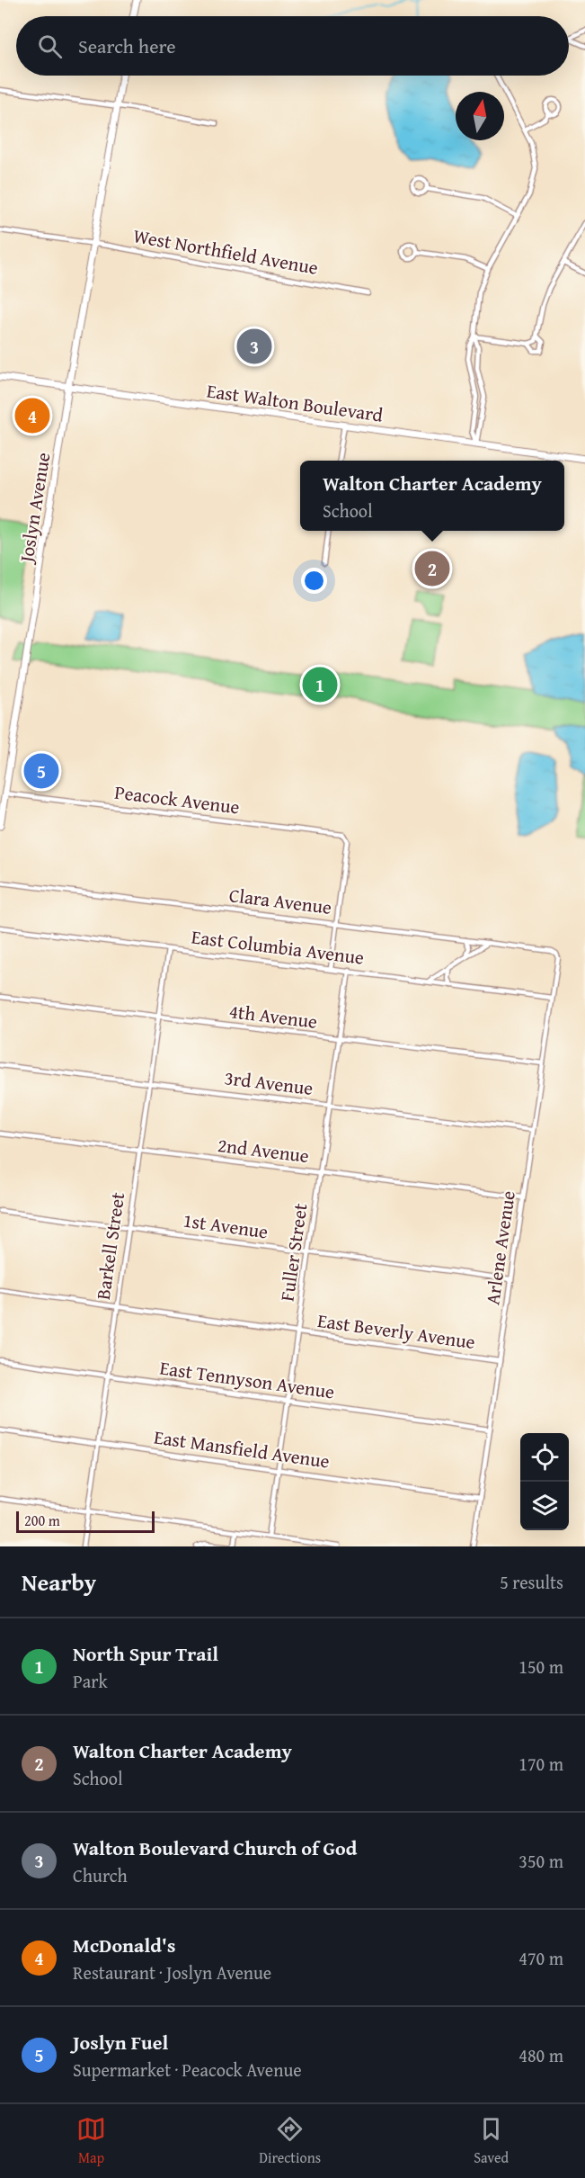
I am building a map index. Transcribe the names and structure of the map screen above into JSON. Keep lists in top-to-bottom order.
{
  "streets": {
    "main road": ["East Walton Boulevard", "Joslyn Avenue"],
    "street": [
      "West Northfield Avenue",
      "Peacock Avenue",
      "Clara Avenue",
      "East Columbia Avenue",
      "4th Avenue",
      "3rd Avenue",
      "2nd Avenue",
      "1st Avenue",
      "Barkell Street",
      "Arlene Avenue",
      "Fuller Street",
      "East Beverly Avenue",
      "East Tennyson Avenue",
      "East Mansfield Avenue"
    ]
  },
  "crossings": [
    ["West Northfield Avenue", "Joslyn Avenue"],
    ["East Walton Boulevard", "Joslyn Avenue"],
    ["Joslyn Avenue", "Peacock Avenue"],
    ["Peacock Avenue", "Clara Avenue"],
    ["Clara Avenue", "Arlene Avenue"],
    ["East Columbia Avenue", "Barkell Street"],
    ["East Columbia Avenue", "Arlene Avenue"],
    ["East Columbia Avenue", "Fuller Street"],
    ["4th Avenue", "Barkell Street"],
    ["4th Avenue", "Arlene Avenue"],
    ["4th Avenue", "Fuller Street"],
    ["3rd Avenue", "Barkell Street"],
    ["3rd Avenue", "Arlene Avenue"],
    ["3rd Avenue", "Fuller Street"],
    ["2nd Avenue", "Barkell Street"],
    ["2nd Avenue", "Arlene Avenue"],
    ["2nd Avenue", "Fuller Street"],
    ["1st Avenue", "Barkell Street"],
    ["1st Avenue", "Arlene Avenue"],
    ["1st Avenue", "Fuller Street"],
    ["Barkell Street", "East Beverly Avenue"],
    ["Barkell Street", "East Tennyson Avenue"],
    ["Barkell Street", "East Mansfield Avenue"],
    ["Arlene Avenue", "East Beverly Avenue"],
    ["Arlene Avenue", "East Tennyson Avenue"],
    ["Arlene Avenue", "East Mansfield Avenue"],
    ["Fuller Street", "East Beverly Avenue"],
    ["Fuller Street", "East Tennyson Avenue"],
    ["Fuller Street", "East Mansfield Avenue"]
  ],
  "scale_bar": "200 m",
  "north": "top",
  "page": {
    "search": "Search here",
    "pins": [
      "3",
      "4",
      "2",
      "1",
      "5"
    ],
    "popup": ["Walton Charter Academy", "School"],
    "scale": "200 m",
    "heading": ["Nearby", "5 results"],
    "list": [
      {
        "mark": "1",
        "name": "North Spur Trail",
        "note": "Park",
        "value": "150 m"
      },
      {
        "mark": "2",
        "name": "Walton Charter Academy",
        "note": "School",
        "value": "170 m"
      },
      {
        "mark": "3",
        "name": "Walton Boulevard Church of God",
        "note": "Church",
        "value": "350 m"
      },
      {
        "mark": "4",
        "name": "McDonald's",
        "note": "Restaurant · Joslyn Avenue",
        "value": "470 m"
      },
      {
        "mark": "5",
        "name": "Joslyn Fuel",
        "note": "Supermarket · Peacock Avenue",
        "value": "480 m"
      }
    ],
    "nav": ["Map", "Directions", "Saved"]
  }
}
